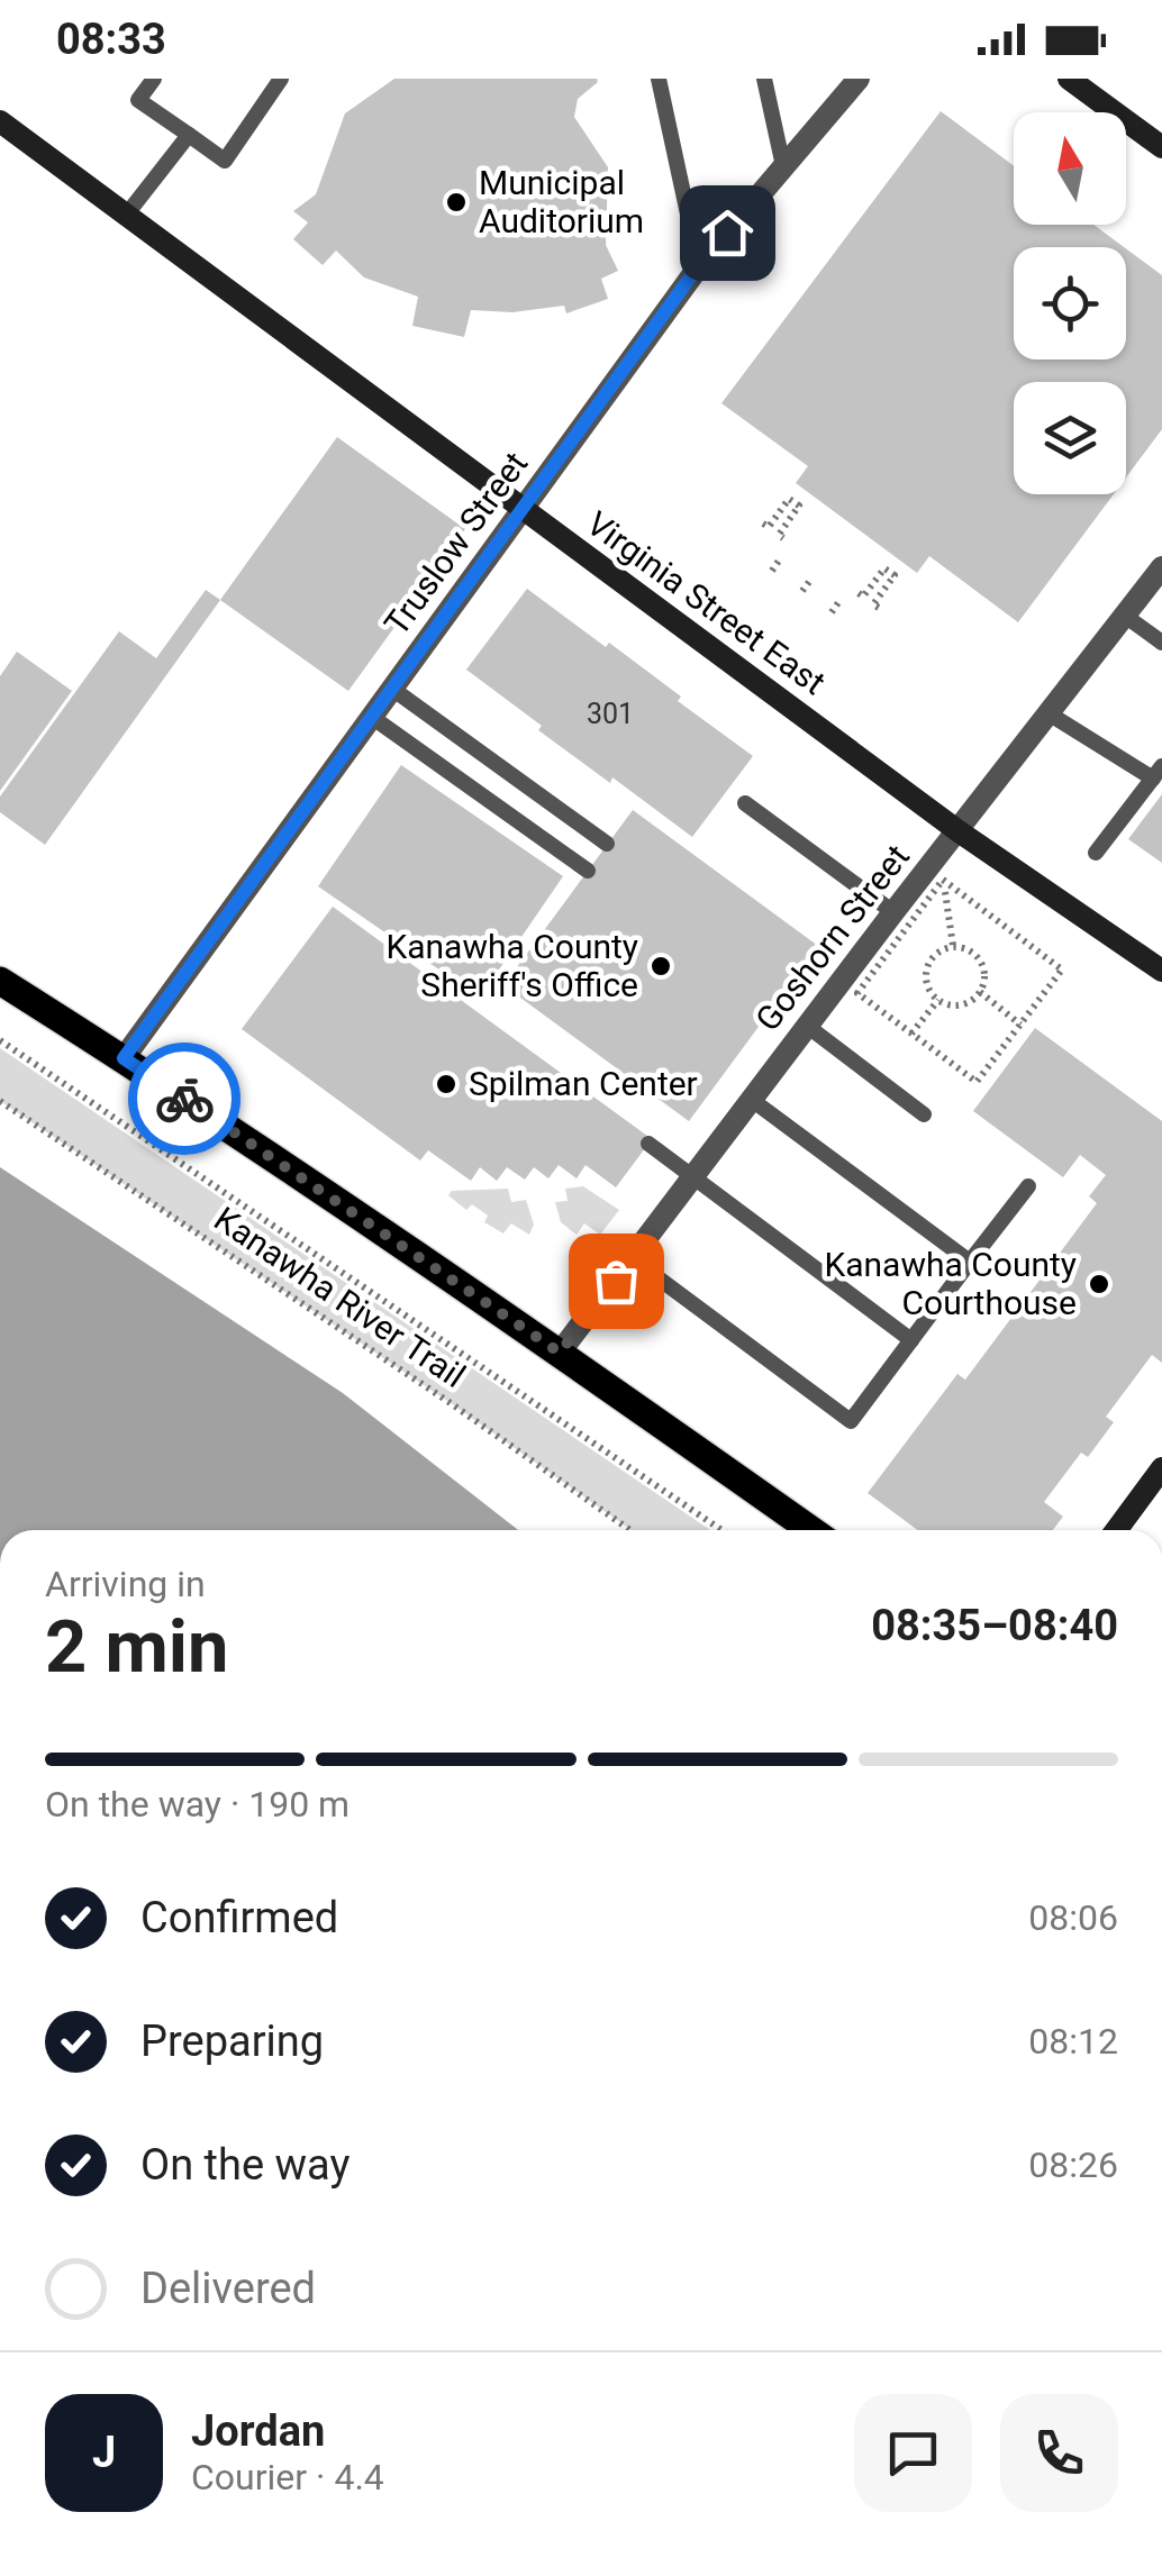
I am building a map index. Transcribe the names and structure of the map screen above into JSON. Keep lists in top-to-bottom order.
{
  "streets": {
    "main road": ["Virginia Street East"],
    "street": ["Truslow Street", "Goshorn Street"],
    "path": ["Kanawha River Trail"]
  },
  "crossings": [
    ["Truslow Street", "Virginia Street East"],
    ["Virginia Street East", "Goshorn Street"]
  ],
  "places": [
    "Municipal Auditorium",
    "Kanawha County Sheriff's Office",
    "Spilman Center",
    "Kanawha County Courthouse"
  ],
  "house_numbers": ["301"],
  "north": "top",
  "page": {
    "status": "08:33",
    "heading": ["2 min", "Arriving in", "08:35–08:40"],
    "panel": ["Jordan", "Courier · 4.4"],
    "bar": "On the way · 190 m",
    "list": [
      ["Confirmed", "08:06"],
      ["Preparing", "08:12"],
      ["On the way", "08:26"],
      "Delivered"
    ],
    "round": "J"
  }
}
